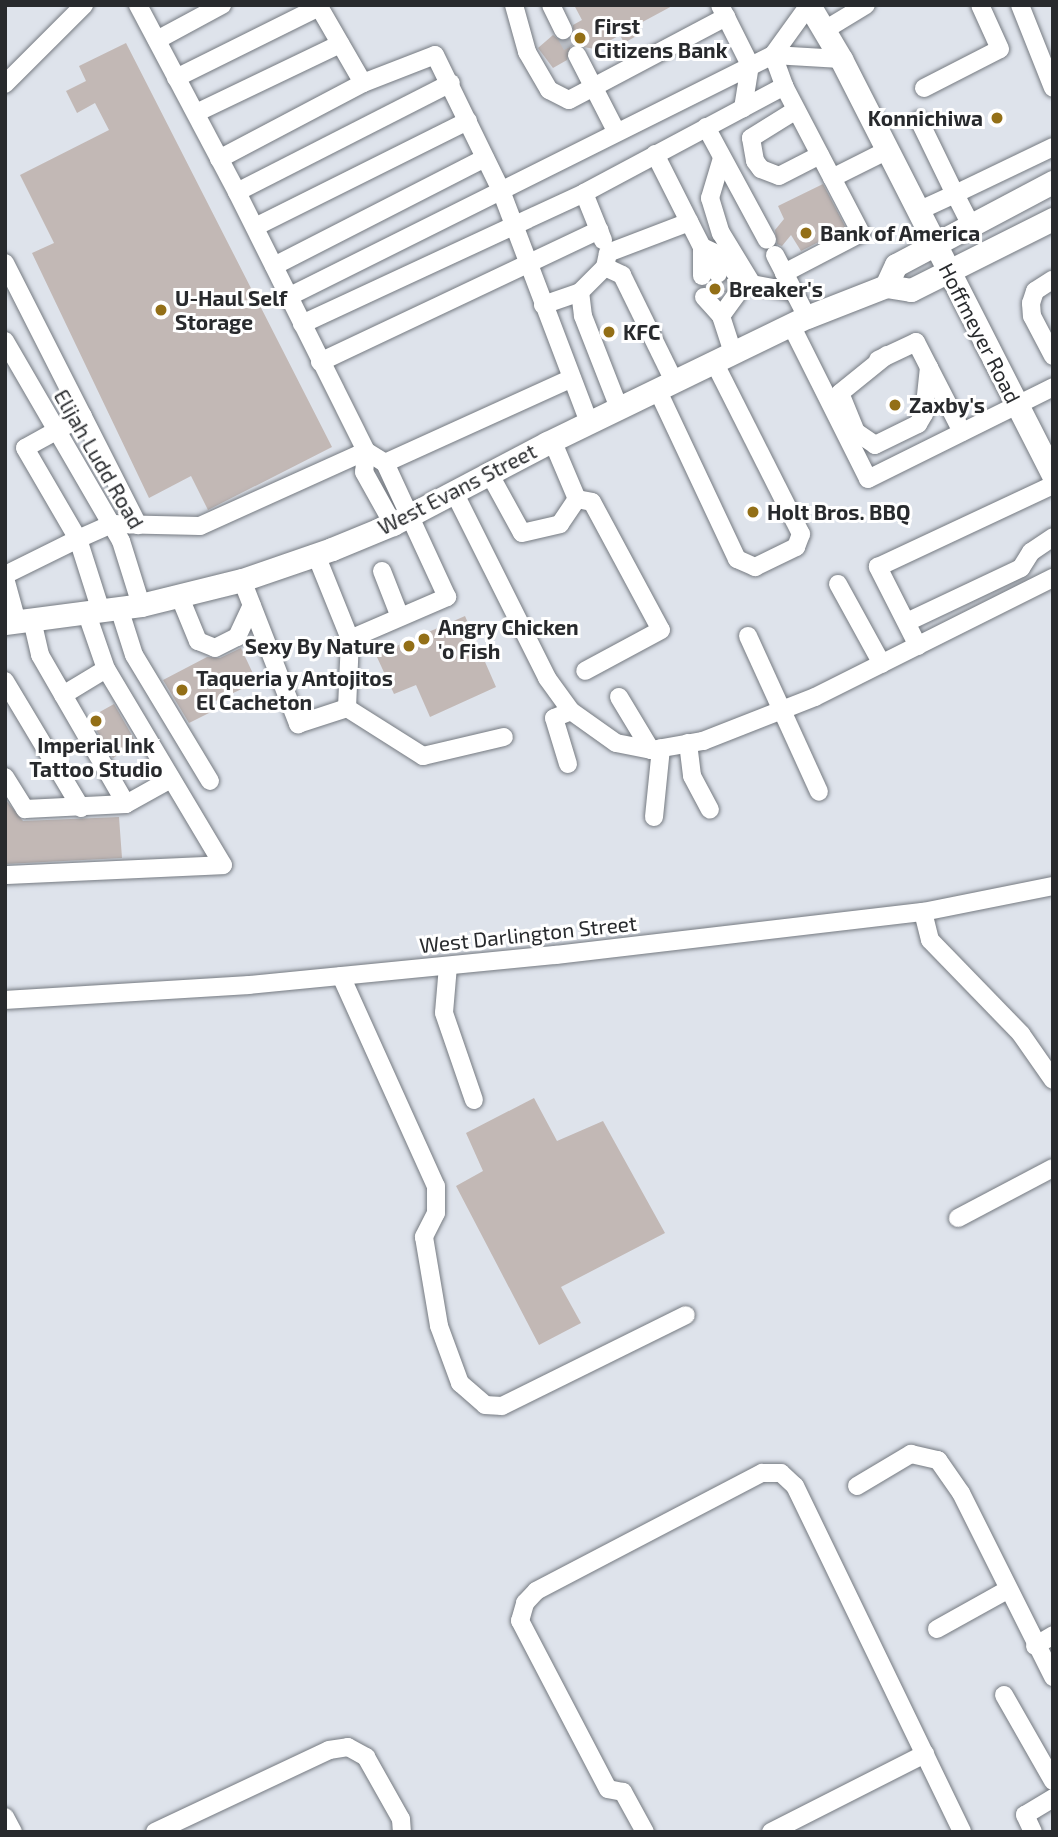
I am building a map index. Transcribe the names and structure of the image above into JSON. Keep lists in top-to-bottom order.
{
  "streets": {
    "main road": ["Hoffmeyer Road", "West Evans Street"],
    "street": ["Elijah Ludd Road", "West Darlington Street"]
  },
  "crossings": [
    ["Hoffmeyer Road", "West Evans Street"],
    ["Elijah Ludd Road", "West Evans Street"]
  ],
  "places": [
    "First Citizens Bank",
    "Konnichiwa",
    "Bank of America",
    "Breaker's",
    "U-Haul Self Storage",
    "KFC",
    "Zaxby's",
    "Holt Bros. BBQ",
    "Angry Chicken 'o Fish",
    "Sexy By Nature",
    "Taqueria y Antojitos El Cacheton",
    "Imperial Ink Tattoo Studio"
  ]
}
